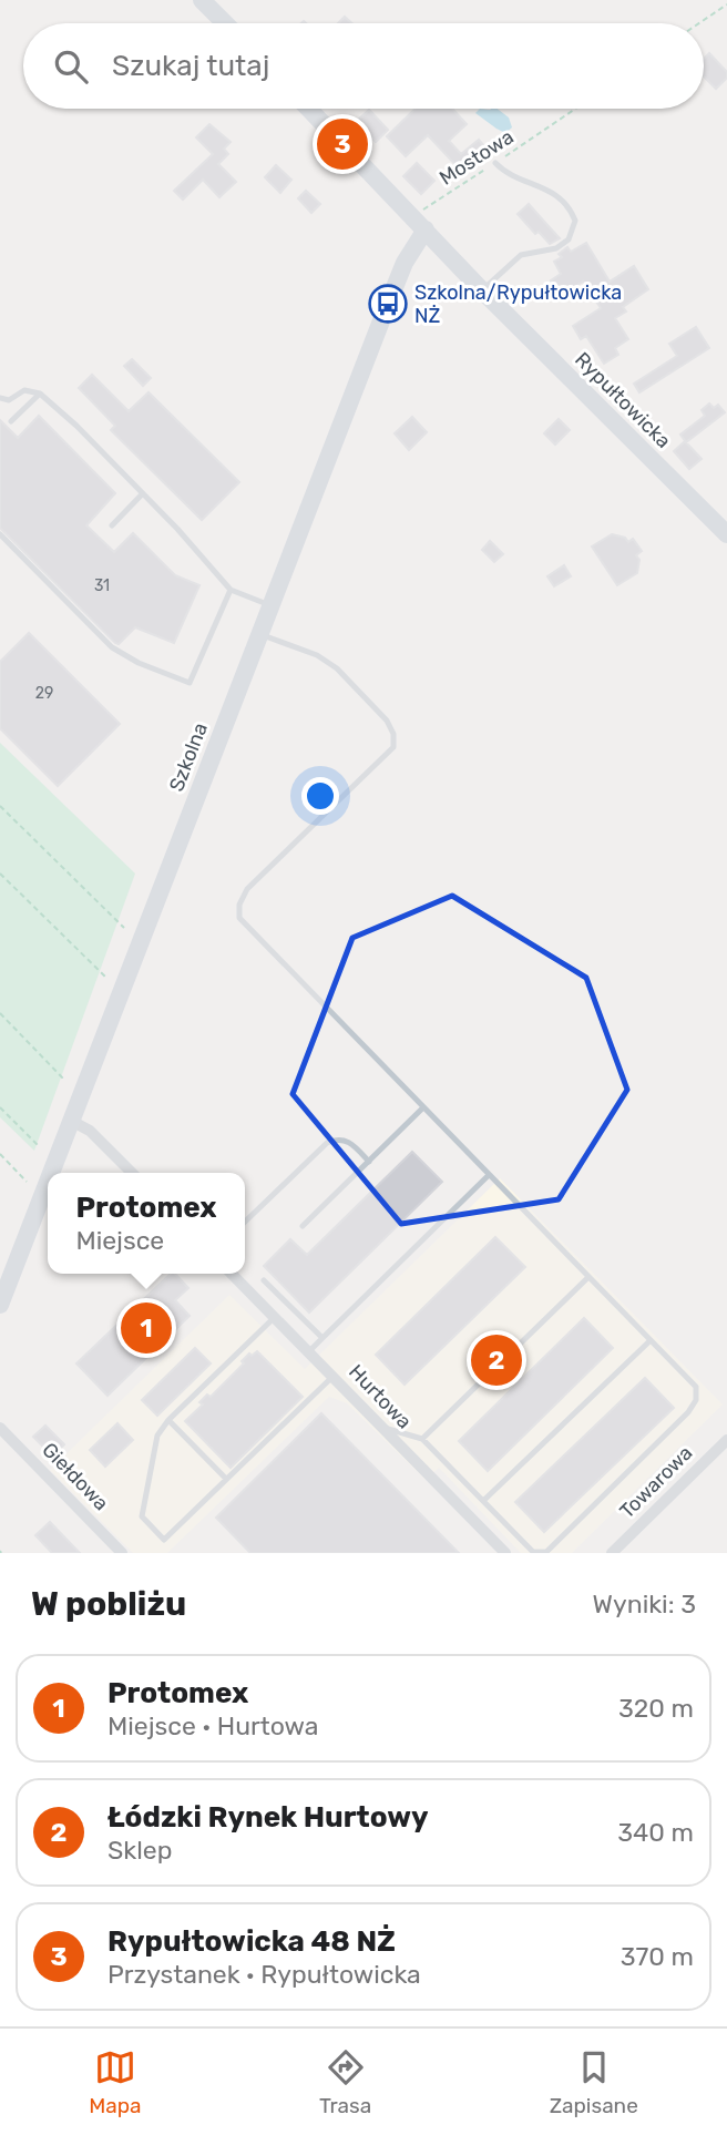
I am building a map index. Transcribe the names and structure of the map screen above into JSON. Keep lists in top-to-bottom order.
{
  "streets": {
    "street": [
      "Rypułtowicka",
      "Szkolna",
      "Hurtowa",
      "Giełdowa",
      "Towarowa"
    ],
    "path": ["Mostowa"]
  },
  "crossings": [
    ["Mostowa", "Rypułtowicka"],
    ["Mostowa", "Szkolna"],
    ["Rypułtowicka", "Szkolna"]
  ],
  "places": {
    "bus stop": ["Szkolna/Rypułtowicka NŻ"]
  },
  "house_numbers": ["31", "29"],
  "page": {
    "search": "Szukaj tutaj",
    "pins": ["3", "1", "2"],
    "popup": ["Protomex", "Miejsce"],
    "heading": ["W pobliżu", "Wyniki: 3"],
    "list": [
      {
        "mark": "1",
        "name": "Protomex",
        "note": "Miejsce · Hurtowa",
        "value": "320 m"
      },
      {
        "mark": "2",
        "name": "Łódzki Rynek Hurtowy",
        "note": "Sklep",
        "value": "340 m"
      },
      {
        "mark": "3",
        "name": "Rypułtowicka 48 NŻ",
        "note": "Przystanek · Rypułtowicka",
        "value": "370 m"
      }
    ],
    "nav": ["Mapa", "Trasa", "Zapisane"]
  }
}
